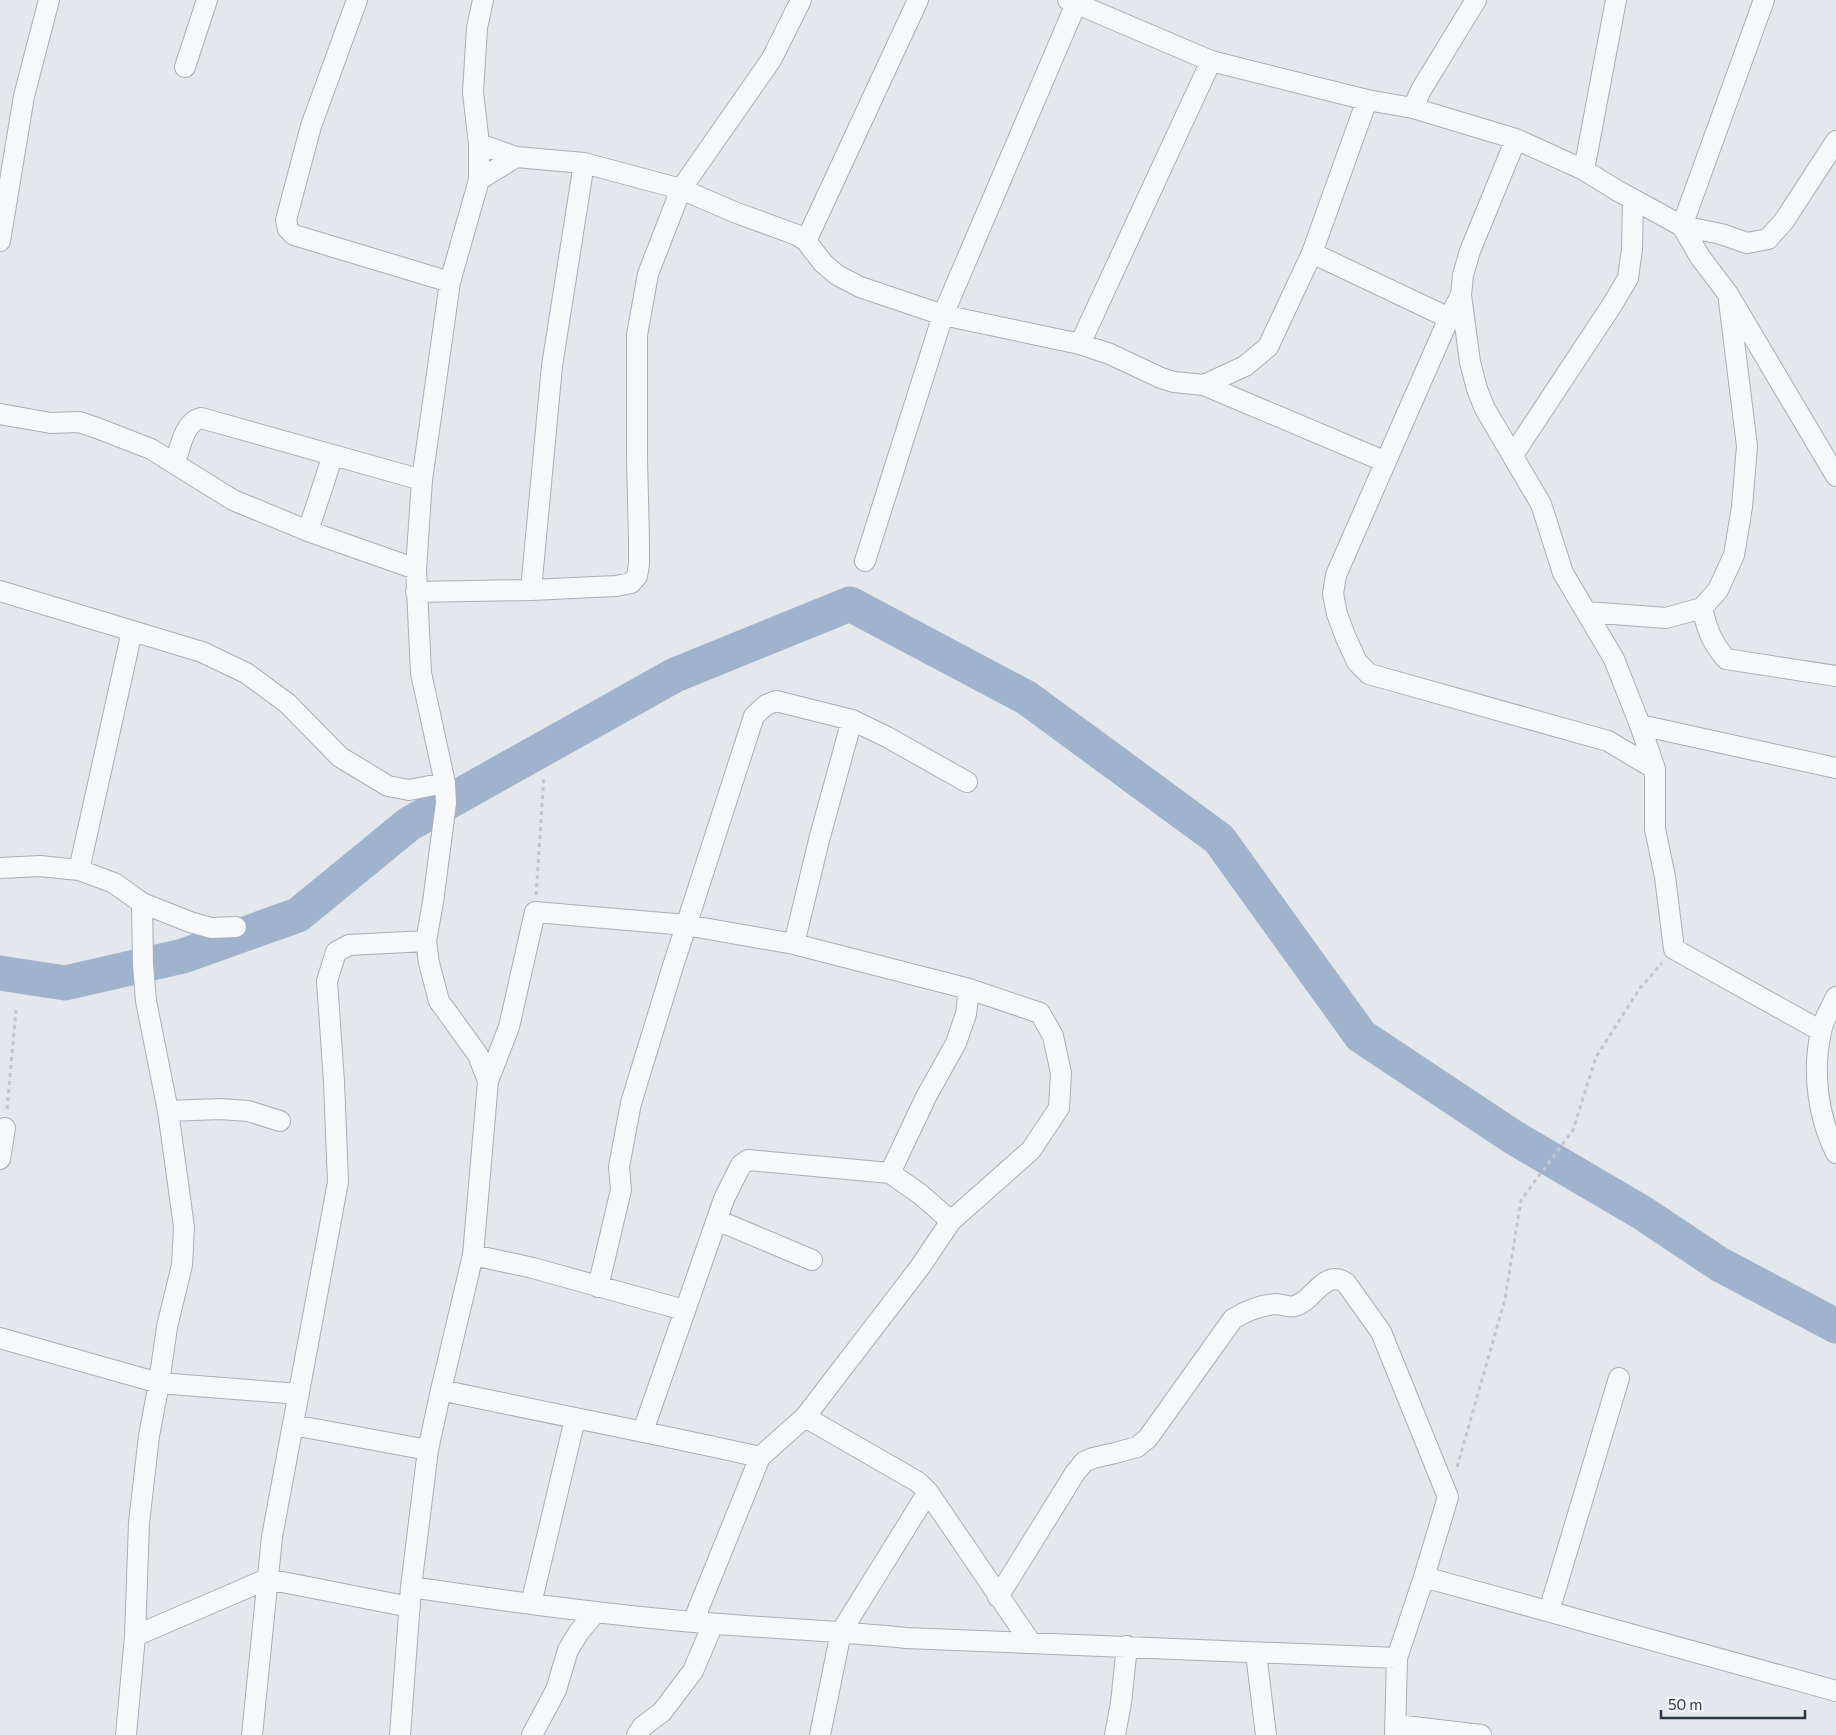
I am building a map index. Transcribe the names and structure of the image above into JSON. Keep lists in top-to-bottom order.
{
  "scale_bar": "50 m"
}
